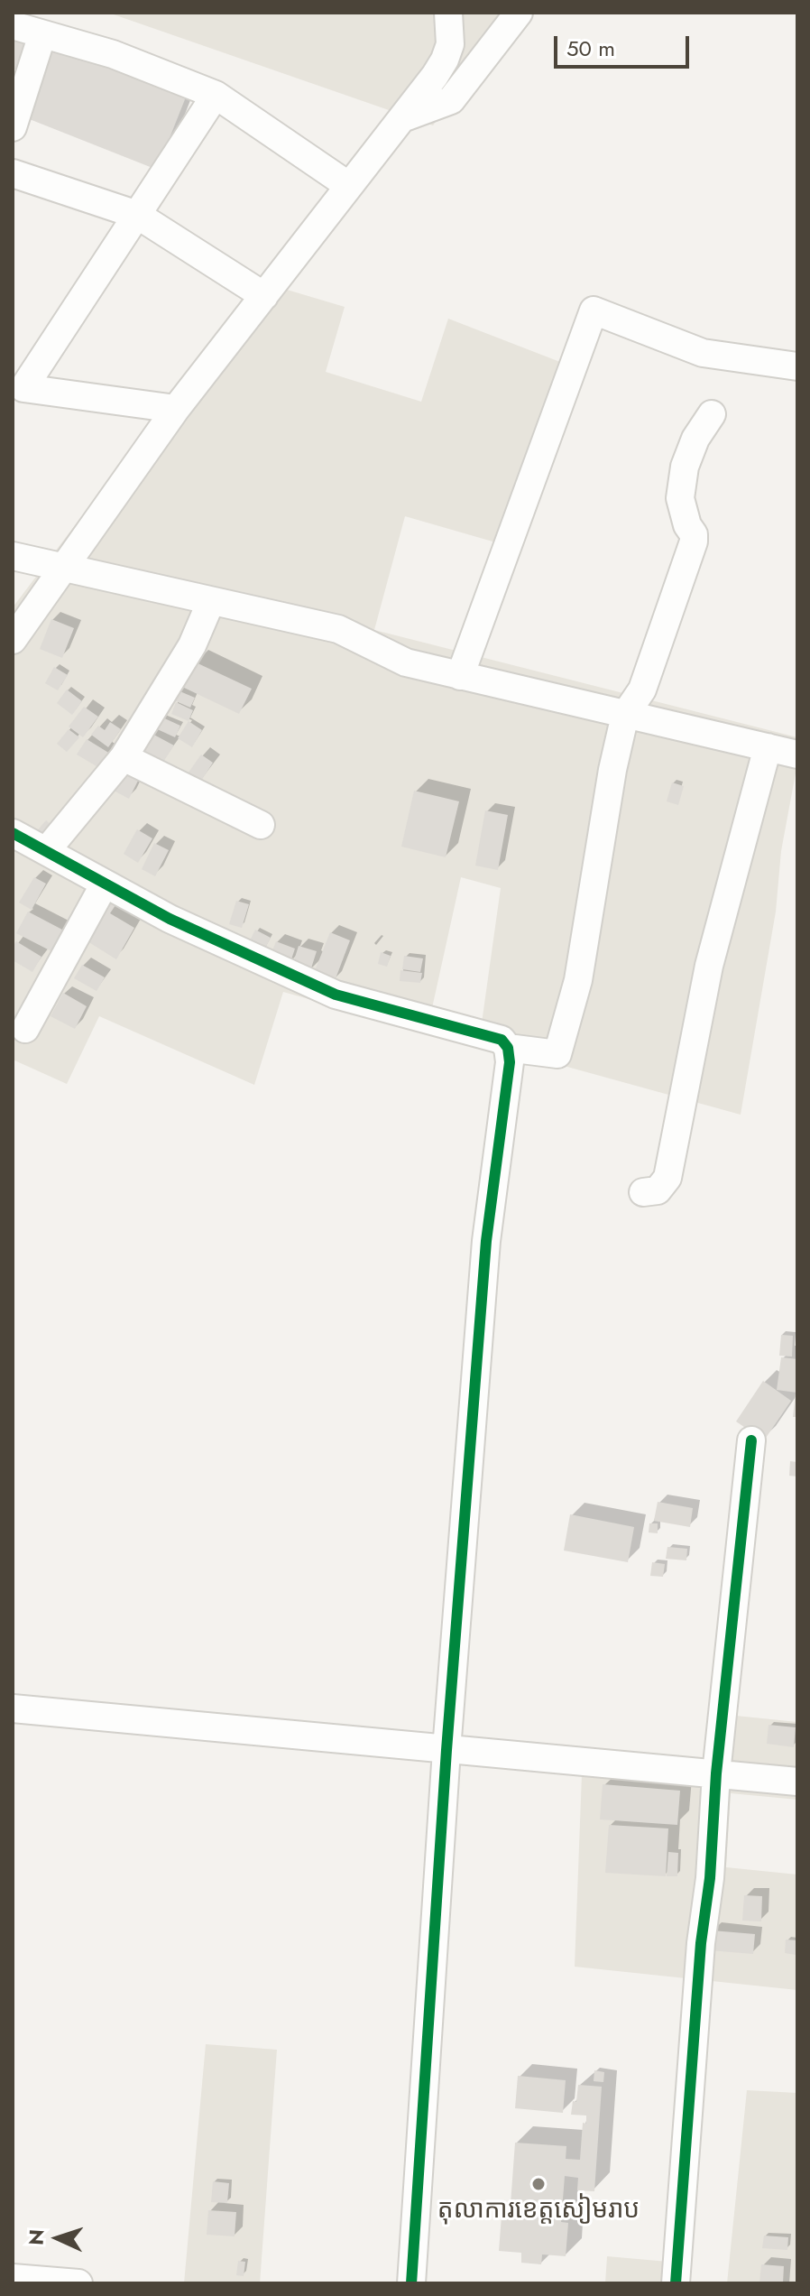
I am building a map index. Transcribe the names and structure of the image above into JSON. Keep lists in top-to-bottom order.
{
  "places": ["តុលាការខេត្តសៀមរាប"],
  "scale_bar": "50 m",
  "north": "left"
}
